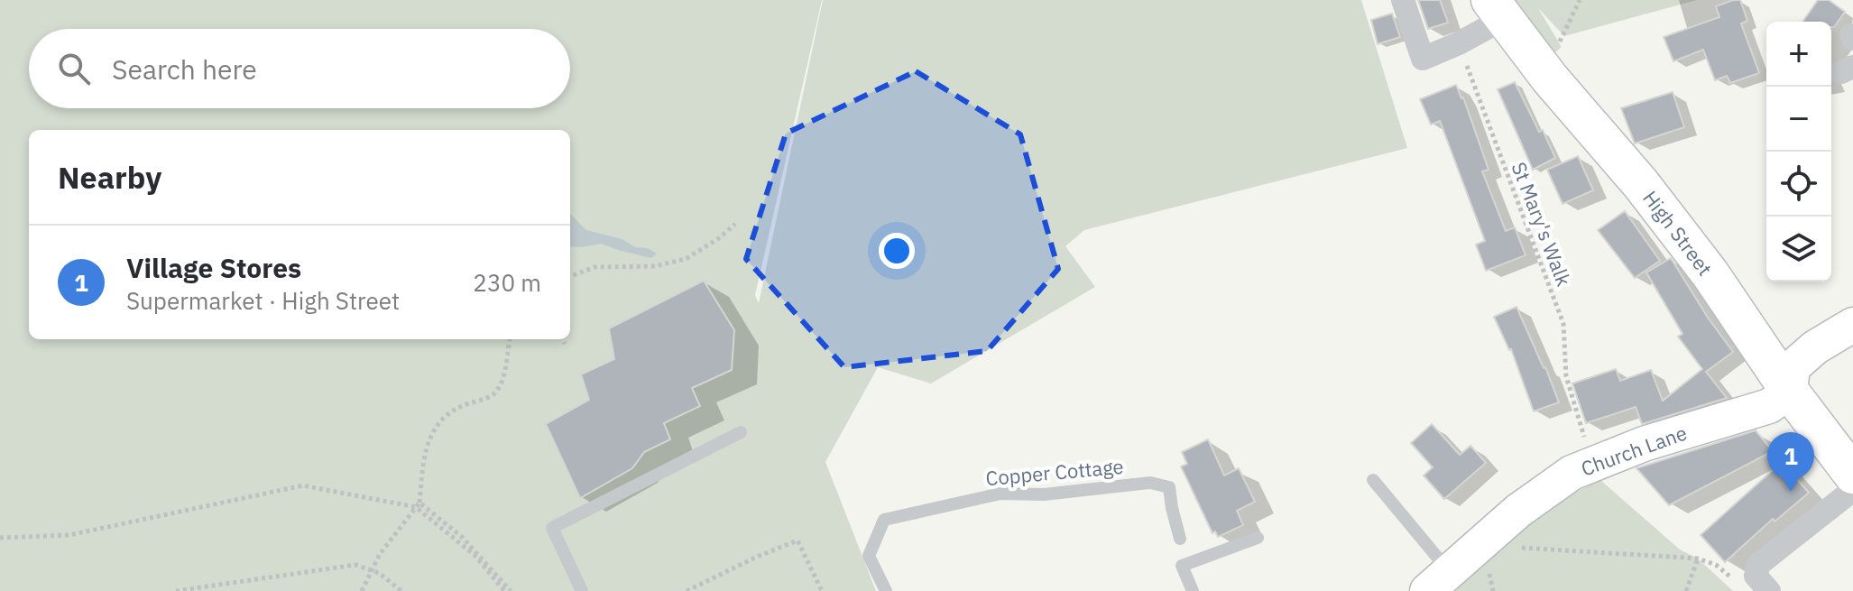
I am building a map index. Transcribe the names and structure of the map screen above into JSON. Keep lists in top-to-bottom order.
{
  "streets": {
    "main road": ["High Street"],
    "street": ["Church Lane"],
    "lane": ["Copper Cottage"],
    "path": ["St Mary's Walk"]
  },
  "crossings": [
    ["St Mary's Walk", "Church Lane"],
    ["High Street", "Church Lane"]
  ],
  "page": {
    "map_buttons": ["+", "−"],
    "search": "Search here",
    "heading": "Nearby",
    "list": [
      {
        "mark": "1",
        "name": "Village Stores",
        "note": "Supermarket · High Street",
        "value": "230 m"
      }
    ],
    "pins": "1"
  }
}
